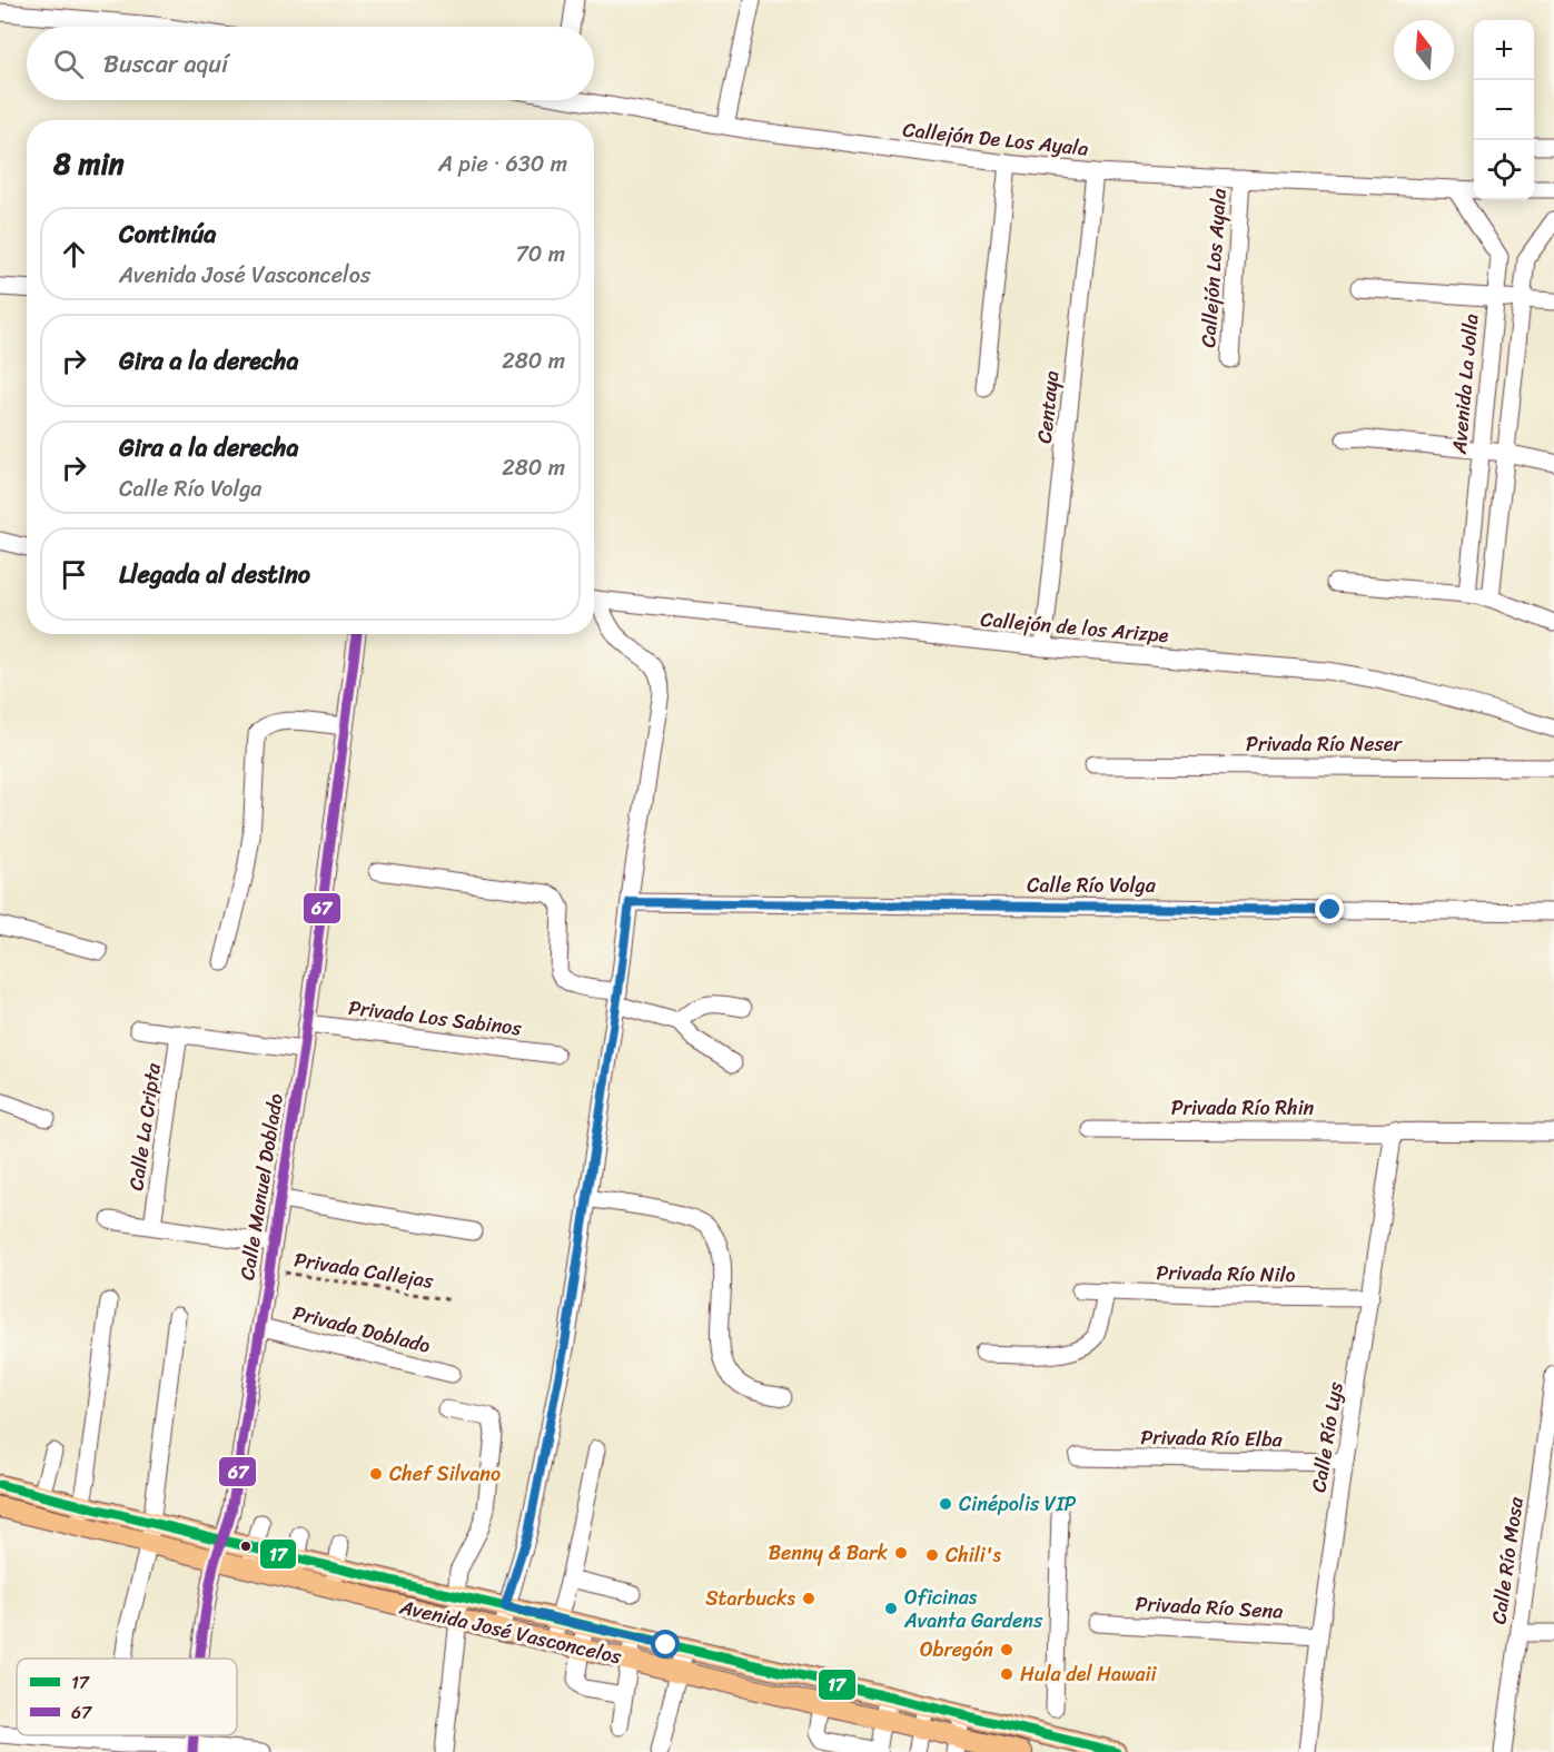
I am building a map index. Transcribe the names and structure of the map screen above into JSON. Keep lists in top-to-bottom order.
{
  "streets": {
    "main road": ["Avenida José Vasconcelos"],
    "street": [
      "Callejón De Los Ayala",
      "Callejón Los Ayala",
      "Avenida La Jolla",
      "Centaya",
      "Callejón de los Arizpe",
      "Privada Río Neser",
      "Calle Río Volga",
      "Privada Los Sabinos",
      "Privada Río Rhin",
      "Calle La Cripta",
      "Calle Manuel Doblado",
      "Privada Río Nilo",
      "Privada Doblado",
      "Calle Río Lys",
      "Privada Río Elba",
      "Calle Río Mosa",
      "Privada Río Sena"
    ],
    "path": ["Privada Callejas"]
  },
  "crossings": [
    ["Callejón De Los Ayala", "Callejón Los Ayala"],
    ["Callejón De Los Ayala", "Centaya"],
    ["Centaya", "Callejón de los Arizpe"],
    ["Privada Los Sabinos", "Calle Manuel Doblado"],
    ["Privada Río Rhin", "Calle Río Lys"],
    ["Calle Manuel Doblado", "Privada Callejas"],
    ["Calle Manuel Doblado", "Privada Doblado"],
    ["Calle Manuel Doblado", "Avenida José Vasconcelos"],
    ["Privada Río Nilo", "Calle Río Lys"],
    ["Calle Río Lys", "Privada Río Elba"],
    ["Calle Río Lys", "Privada Río Sena"]
  ],
  "places": [
    "Chef Silvano",
    "Cinépolis VIP",
    "Benny & Bark",
    "Chili's",
    "Starbucks",
    "Oficinas Avanta Gardens",
    "Obregón",
    "Hula del Hawaii"
  ],
  "lines": ["transit line 67", "transit line 17"],
  "legend": ["17", "67"],
  "north": "top",
  "page": {
    "map_buttons": ["+", "−"],
    "search": "Buscar aquí",
    "heading": ["8 min", "A pie · 630 m"],
    "list": [
      ["Continúa", "Avenida José Vasconcelos", "70 m"],
      ["Gira a la derecha", "280 m"],
      ["Gira a la derecha", "Calle Río Volga", "280 m"],
      "Llegada al destino"
    ]
  }
}
